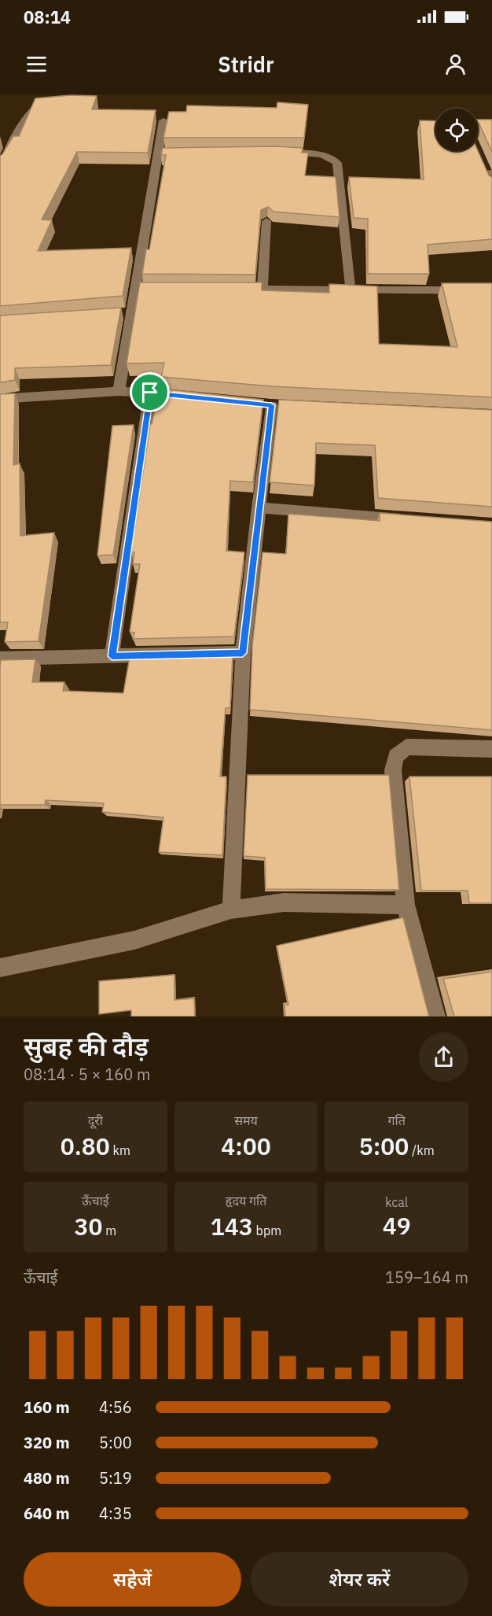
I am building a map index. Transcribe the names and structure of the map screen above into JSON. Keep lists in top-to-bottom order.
{
  "page": {
    "status": "08:14",
    "header": "Stridr",
    "heading": ["सुबह की दौड़", "08:14 · 5 × 160 m"],
    "stats": [
      ["दूरी", "0.80 km"],
      ["समय", "4:00"],
      ["गति", "5:00 /km"],
      ["ऊँचाई", "30 m"],
      ["हृदय गति", "143 bpm"],
      ["kcal", "49"]
    ],
    "chart": ["ऊँचाई", "159–164 m"],
    "list": [
      {
        "name": "160 m",
        "note": "4:56"
      },
      {
        "name": "320 m",
        "note": "5:00"
      },
      {
        "name": "480 m",
        "note": "5:19"
      },
      {
        "name": "640 m",
        "note": "4:35"
      }
    ],
    "buttons": ["सहेजें", "शेयर करें"]
  }
}
